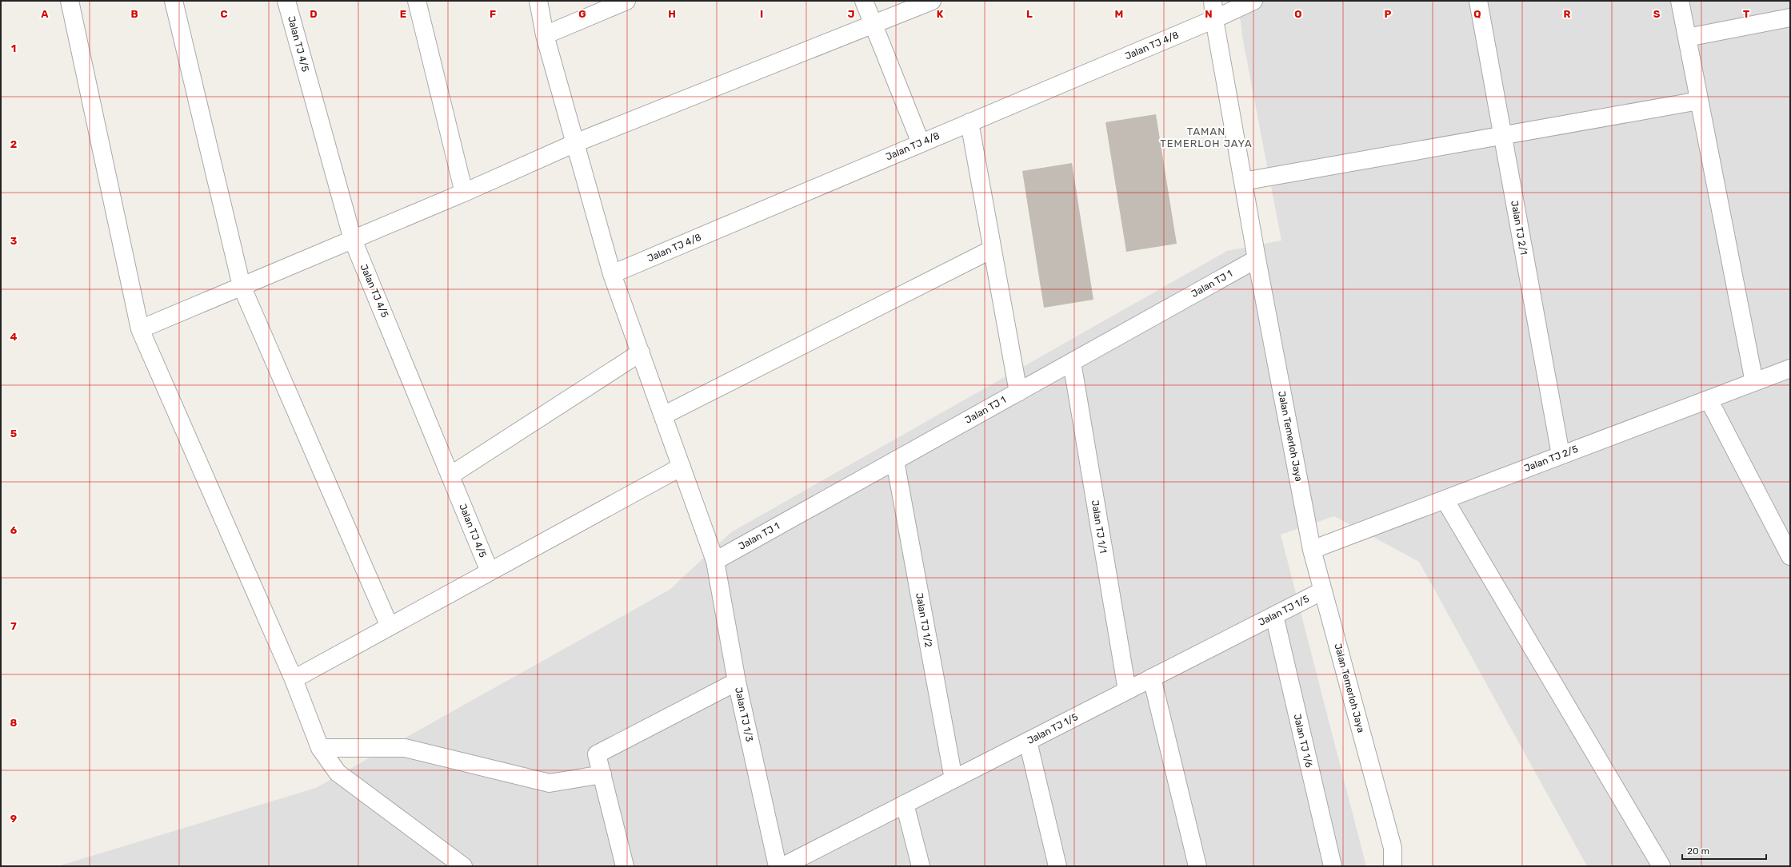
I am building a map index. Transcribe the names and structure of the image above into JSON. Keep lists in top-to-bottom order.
{
  "streets": {
    "street": [
      "Jalan TJ 4/5",
      "Jalan TJ 4/8",
      "Jalan TJ 2/1",
      "Jalan TJ 1",
      "Jalan Temerloh Jaya",
      "Jalan TJ 2/5",
      "Jalan TJ 1/1",
      "Jalan TJ 1/5",
      "Jalan TJ 1/2",
      "Jalan TJ 1/3",
      "Jalan TJ 1/6"
    ]
  },
  "crossings": [
    ["Jalan TJ 4/8", "Jalan Temerloh Jaya"],
    ["Jalan TJ 4/8", "Jalan TJ 1/3"],
    ["Jalan TJ 2/1", "Jalan TJ 2/5"],
    ["Jalan TJ 1", "Jalan Temerloh Jaya"],
    ["Jalan TJ 1", "Jalan TJ 1/1"],
    ["Jalan TJ 1", "Jalan TJ 1/2"],
    ["Jalan TJ 1", "Jalan TJ 1/3"],
    ["Jalan Temerloh Jaya", "Jalan TJ 2/5"],
    ["Jalan Temerloh Jaya", "Jalan TJ 1/5"],
    ["Jalan TJ 1/1", "Jalan TJ 1/5"],
    ["Jalan TJ 1/5", "Jalan TJ 1/2"],
    ["Jalan TJ 1/5", "Jalan TJ 1/6"]
  ],
  "districts": ["TAMAN TEMERLOH JAYA"],
  "scale_bar": "20 m",
  "grid": {
    "columns": [
      "A",
      "B",
      "C",
      "D",
      "E",
      "F",
      "G",
      "H",
      "I",
      "J",
      "K",
      "L",
      "M",
      "N",
      "O",
      "P",
      "Q",
      "R",
      "S",
      "T"
    ],
    "rows": [
      "1",
      "2",
      "3",
      "4",
      "5",
      "6",
      "7",
      "8",
      "9"
    ]
  }
}
